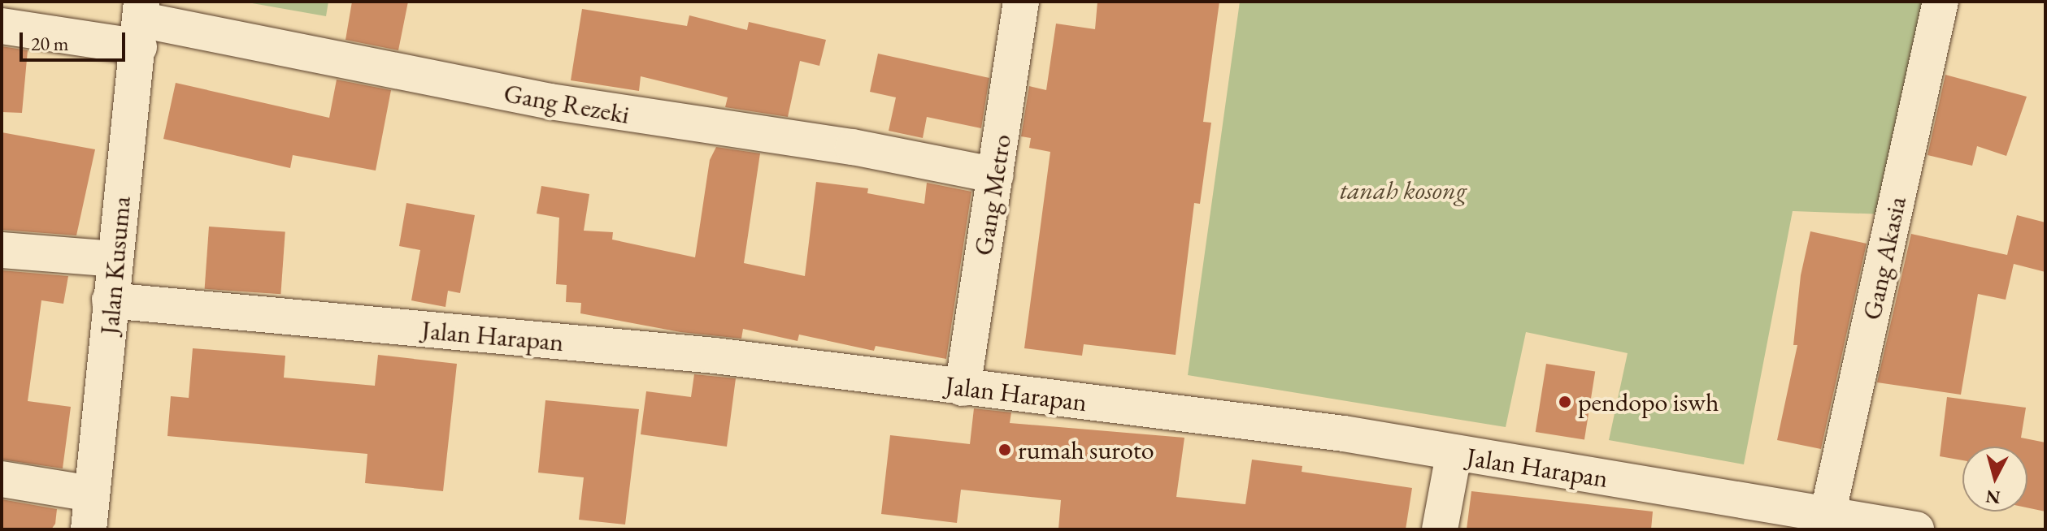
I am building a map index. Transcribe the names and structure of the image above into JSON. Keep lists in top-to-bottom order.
{
  "streets": {
    "street": [
      "Gang Rezeki",
      "Gang Metro",
      "Gang Akasia",
      "Jalan Kusuma",
      "Jalan Harapan"
    ]
  },
  "crossings": [
    ["Gang Rezeki", "Gang Metro"],
    ["Gang Rezeki", "Jalan Kusuma"],
    ["Gang Metro", "Jalan Harapan"],
    ["Gang Akasia", "Jalan Harapan"],
    ["Jalan Kusuma", "Jalan Harapan"]
  ],
  "parks": ["tanah kosong"],
  "places": ["pendopo iswh", "rumah suroto"],
  "scale_bar": "20 m",
  "north": "bottom"
}
